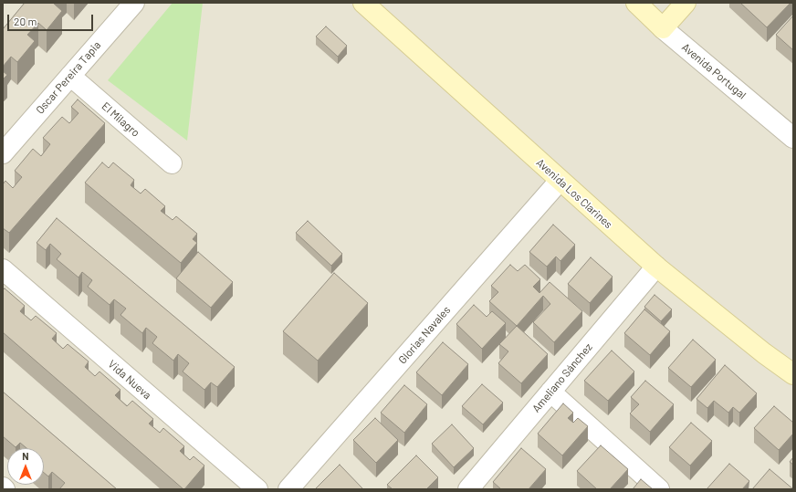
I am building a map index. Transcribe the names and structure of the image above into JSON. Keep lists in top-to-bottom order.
{
  "streets": {
    "street": [
      "Avenida Portugal",
      "Oscar Pereira Tapia",
      "El Milagro",
      "Avenida Los Clarines",
      "Glorias Navales",
      "Ameliano Sánchez",
      "Vida Nueva"
    ]
  },
  "crossings": [
    ["Oscar Pereira Tapia", "El Milagro"],
    ["Avenida Los Clarines", "Glorias Navales"],
    ["Avenida Los Clarines", "Ameliano Sánchez"]
  ],
  "scale_bar": "20 m",
  "north": "top"
}
